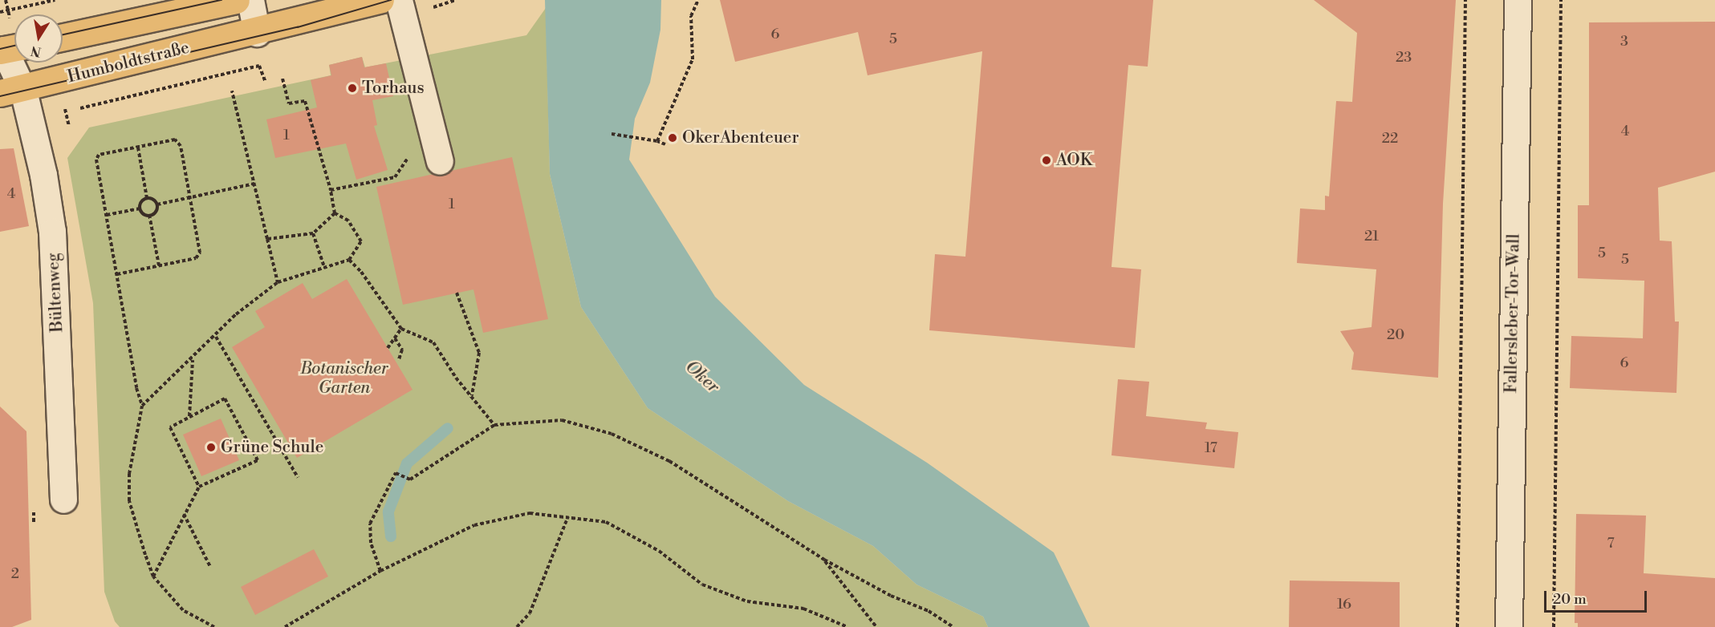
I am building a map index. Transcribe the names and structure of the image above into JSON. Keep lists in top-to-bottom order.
{
  "streets": {
    "main road": ["Humboldtstraße"],
    "street": ["Bültenweg", "Fallersleber-Tor-Wall"]
  },
  "crossings": [
    ["Humboldtstraße", "Bültenweg"]
  ],
  "water": ["Oker"],
  "parks": ["Botanischer Garten"],
  "places": [
    "Torhaus",
    "OkerAbenteuer",
    "AOK",
    "Grüne Schule"
  ],
  "house_numbers": [
    "6",
    "5",
    "3",
    "23",
    "4",
    "1",
    "22",
    "4",
    "1",
    "21",
    "5",
    "5",
    "20",
    "6",
    "17",
    "7",
    "2",
    "16"
  ],
  "scale_bar": "20 m",
  "north": "bottom"
}
